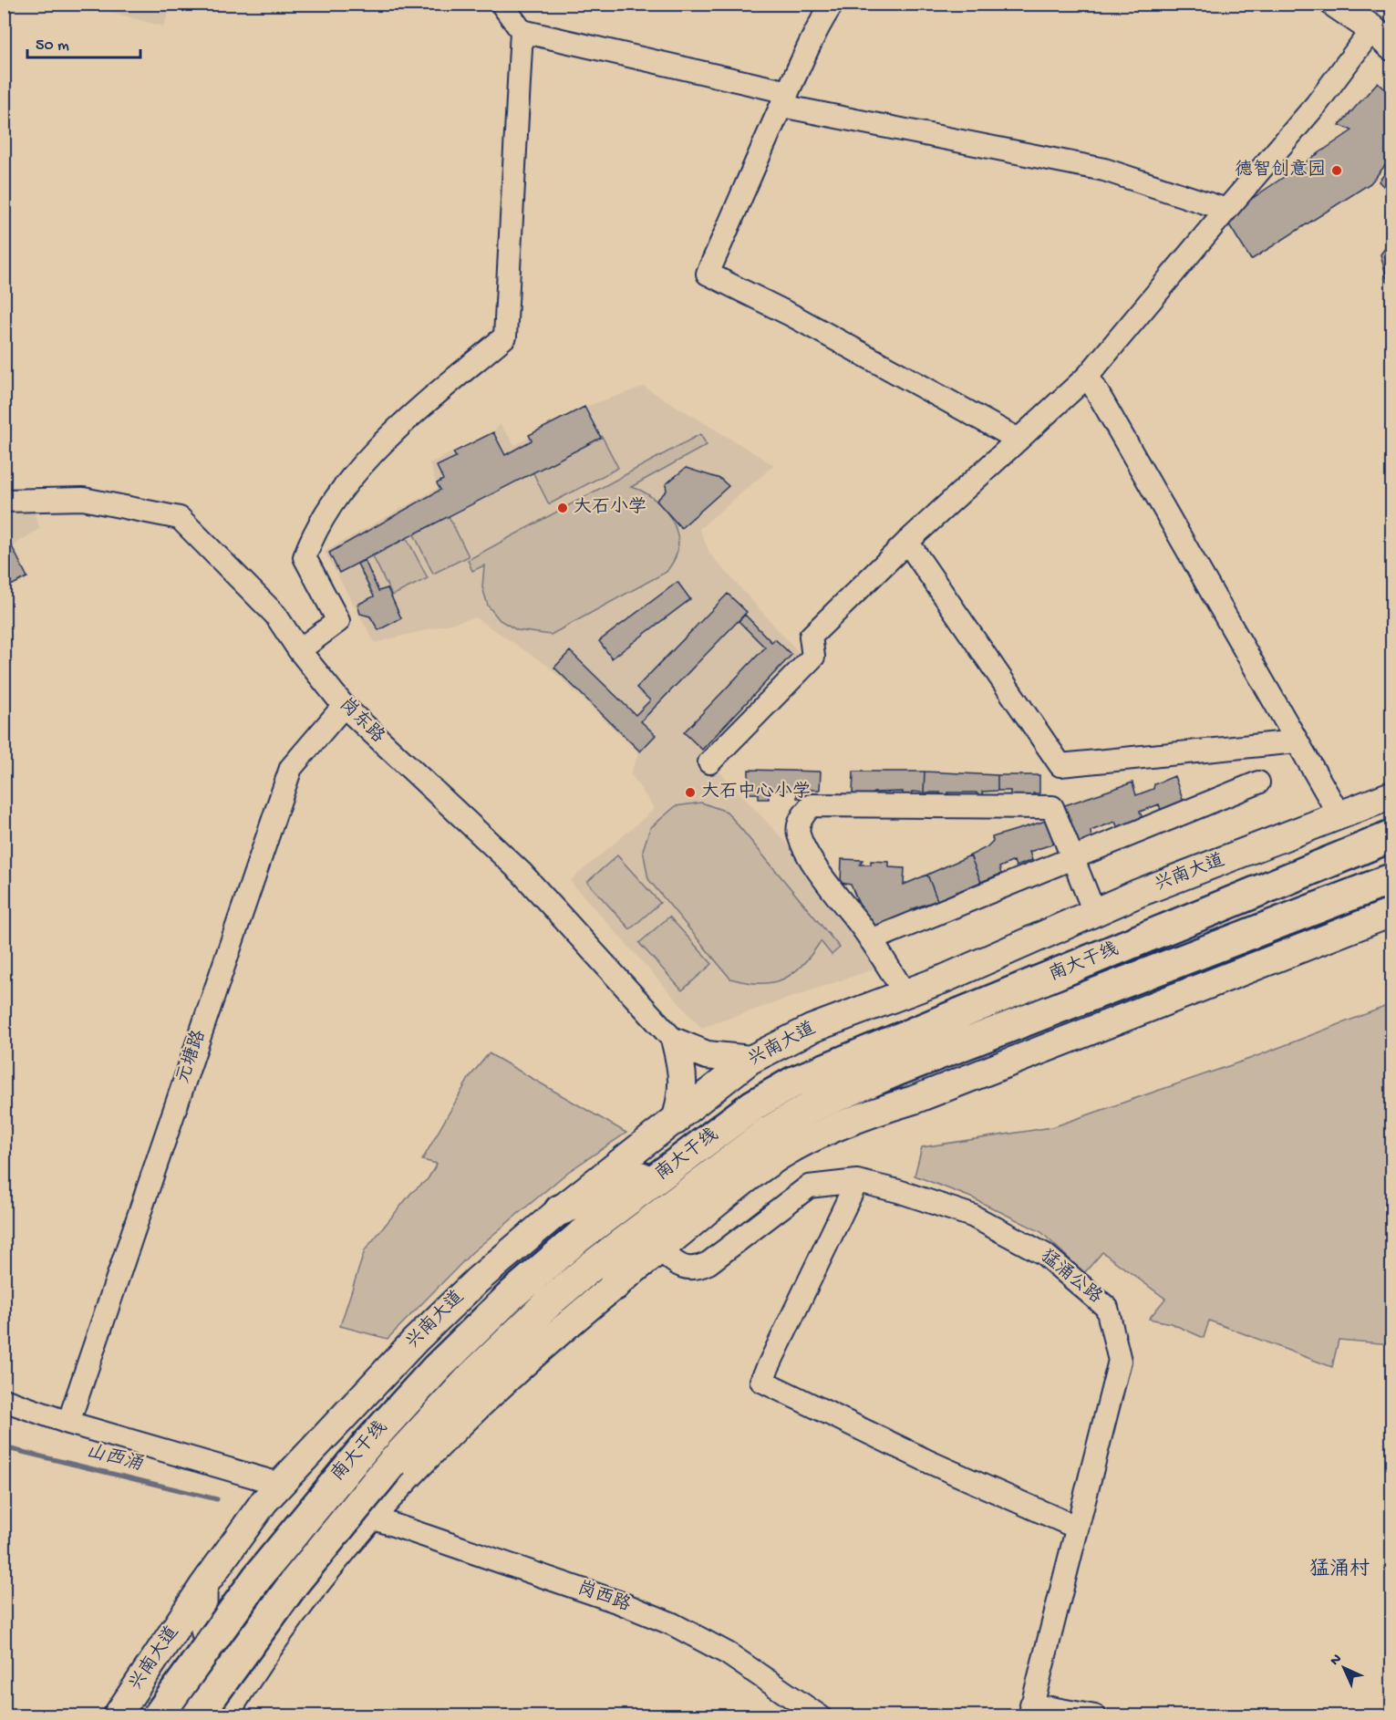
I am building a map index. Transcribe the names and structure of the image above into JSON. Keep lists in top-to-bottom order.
{
  "streets": {
    "highway": ["南大干线"],
    "main road": ["兴南大道"],
    "street": [
      "岗东路",
      "元塘路",
      "猛涌公路",
      "岗西路"
    ]
  },
  "crossings": [
    ["岗东路", "元塘路"]
  ],
  "districts": ["猛涌村"],
  "water": ["山西涌"],
  "places": ["德智创意园", "大石小学", "大石中心小学"],
  "scale_bar": "50 m",
  "north": "top left"
}
